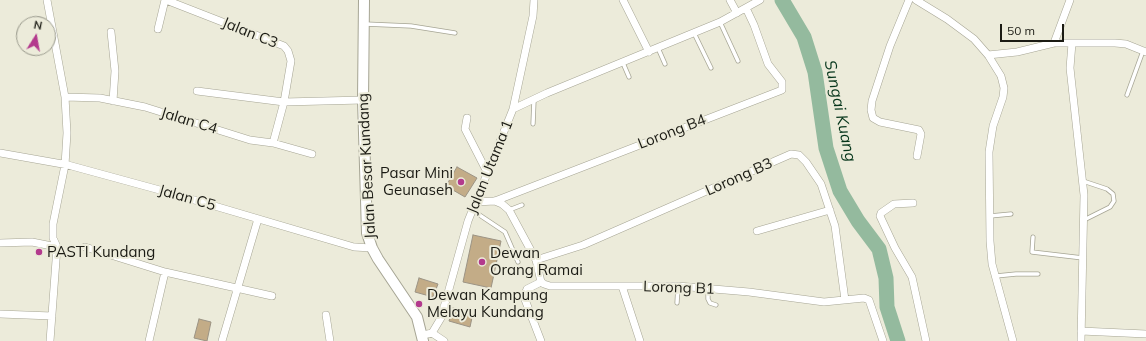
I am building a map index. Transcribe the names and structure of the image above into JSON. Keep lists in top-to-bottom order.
{
  "streets": {
    "main road": ["Jalan Besar Kundang"],
    "street": [
      "Jalan C3",
      "Jalan C4",
      "Lorong B4",
      "Jalan Utama 1",
      "Lorong B3",
      "Jalan C5",
      "Lorong B1"
    ]
  },
  "crossings": [
    ["Jalan C3", "Jalan C4"],
    ["Jalan C4", "Jalan Besar Kundang"],
    ["Lorong B4", "Jalan Utama 1"],
    ["Jalan Besar Kundang", "Jalan Utama 1"],
    ["Jalan Besar Kundang", "Jalan C5"],
    ["Lorong B3", "Lorong B1"]
  ],
  "water": ["Sungai Kuang"],
  "places": [
    "Pasar Mini Geunaseh",
    "PASTI Kundang",
    "Dewan Orang Ramai",
    "Dewan Kampung Melayu Kundang"
  ],
  "scale_bar": "50 m",
  "north": "top"
}
